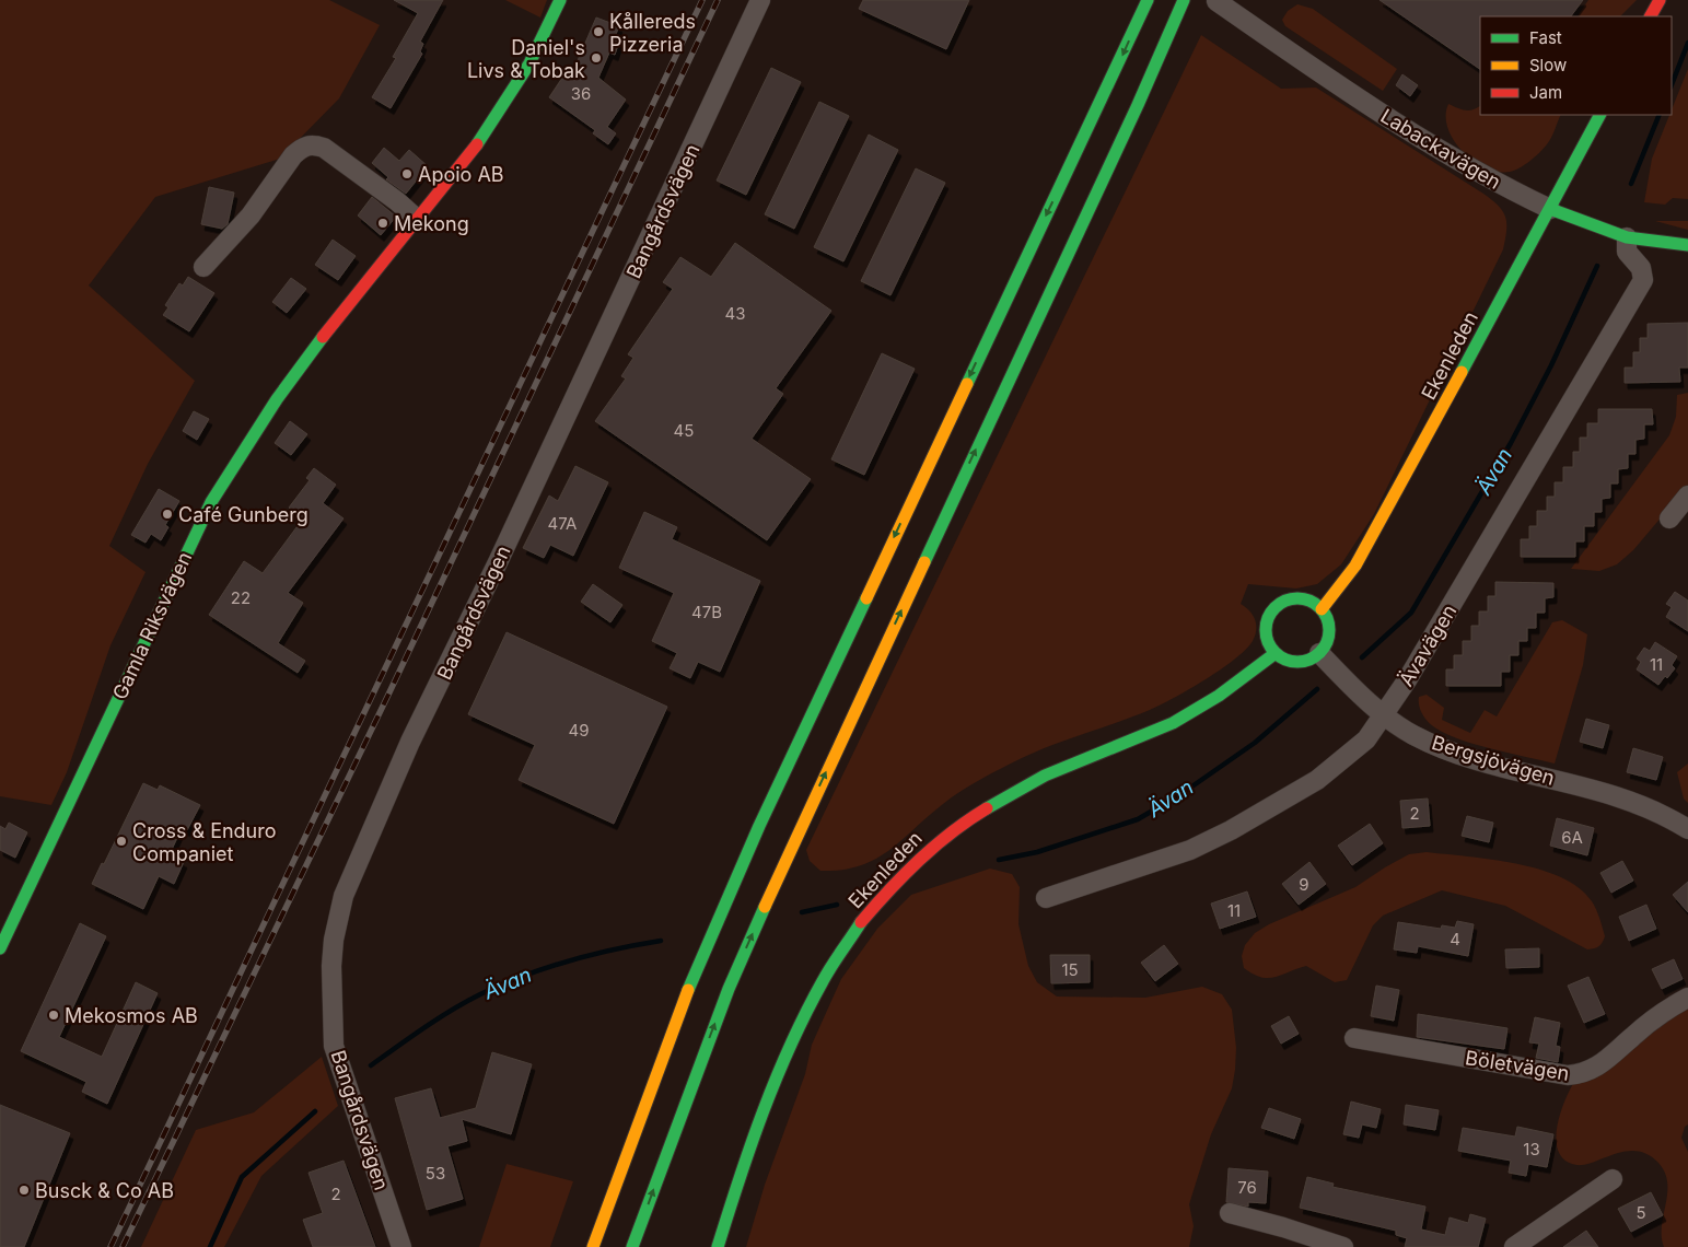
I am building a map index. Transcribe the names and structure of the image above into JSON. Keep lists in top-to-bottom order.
{
  "streets": {
    "main road": ["Labackavägen", "Ekenleden", "Gamla Riksvägen"],
    "street": [
      "Bangårdsvägen",
      "Ävavägen",
      "Bergsjövägen",
      "Böletvägen"
    ]
  },
  "crossings": [
    ["Labackavägen", "Ekenleden"],
    ["Labackavägen", "Ävavägen"],
    ["Ekenleden", "Bergsjövägen"],
    ["Ävavägen", "Bergsjövägen"]
  ],
  "water": ["Ävan"],
  "places": [
    "Kållereds Pizzeria",
    "Daniel's Livs & Tobak",
    "Apoio AB",
    "Mekong",
    "Café Gunberg",
    "Cross & Enduro Companiet",
    "Mekosmos AB",
    "Busck & Co AB"
  ],
  "house_numbers": [
    "36",
    "43",
    "45",
    "47A",
    "22",
    "47B",
    "11",
    "49",
    "2",
    "6A",
    "9",
    "11",
    "4",
    "15",
    "13",
    "53",
    "76",
    "2",
    "5"
  ],
  "legend": ["Fast", "Slow", "Jam"]
}
